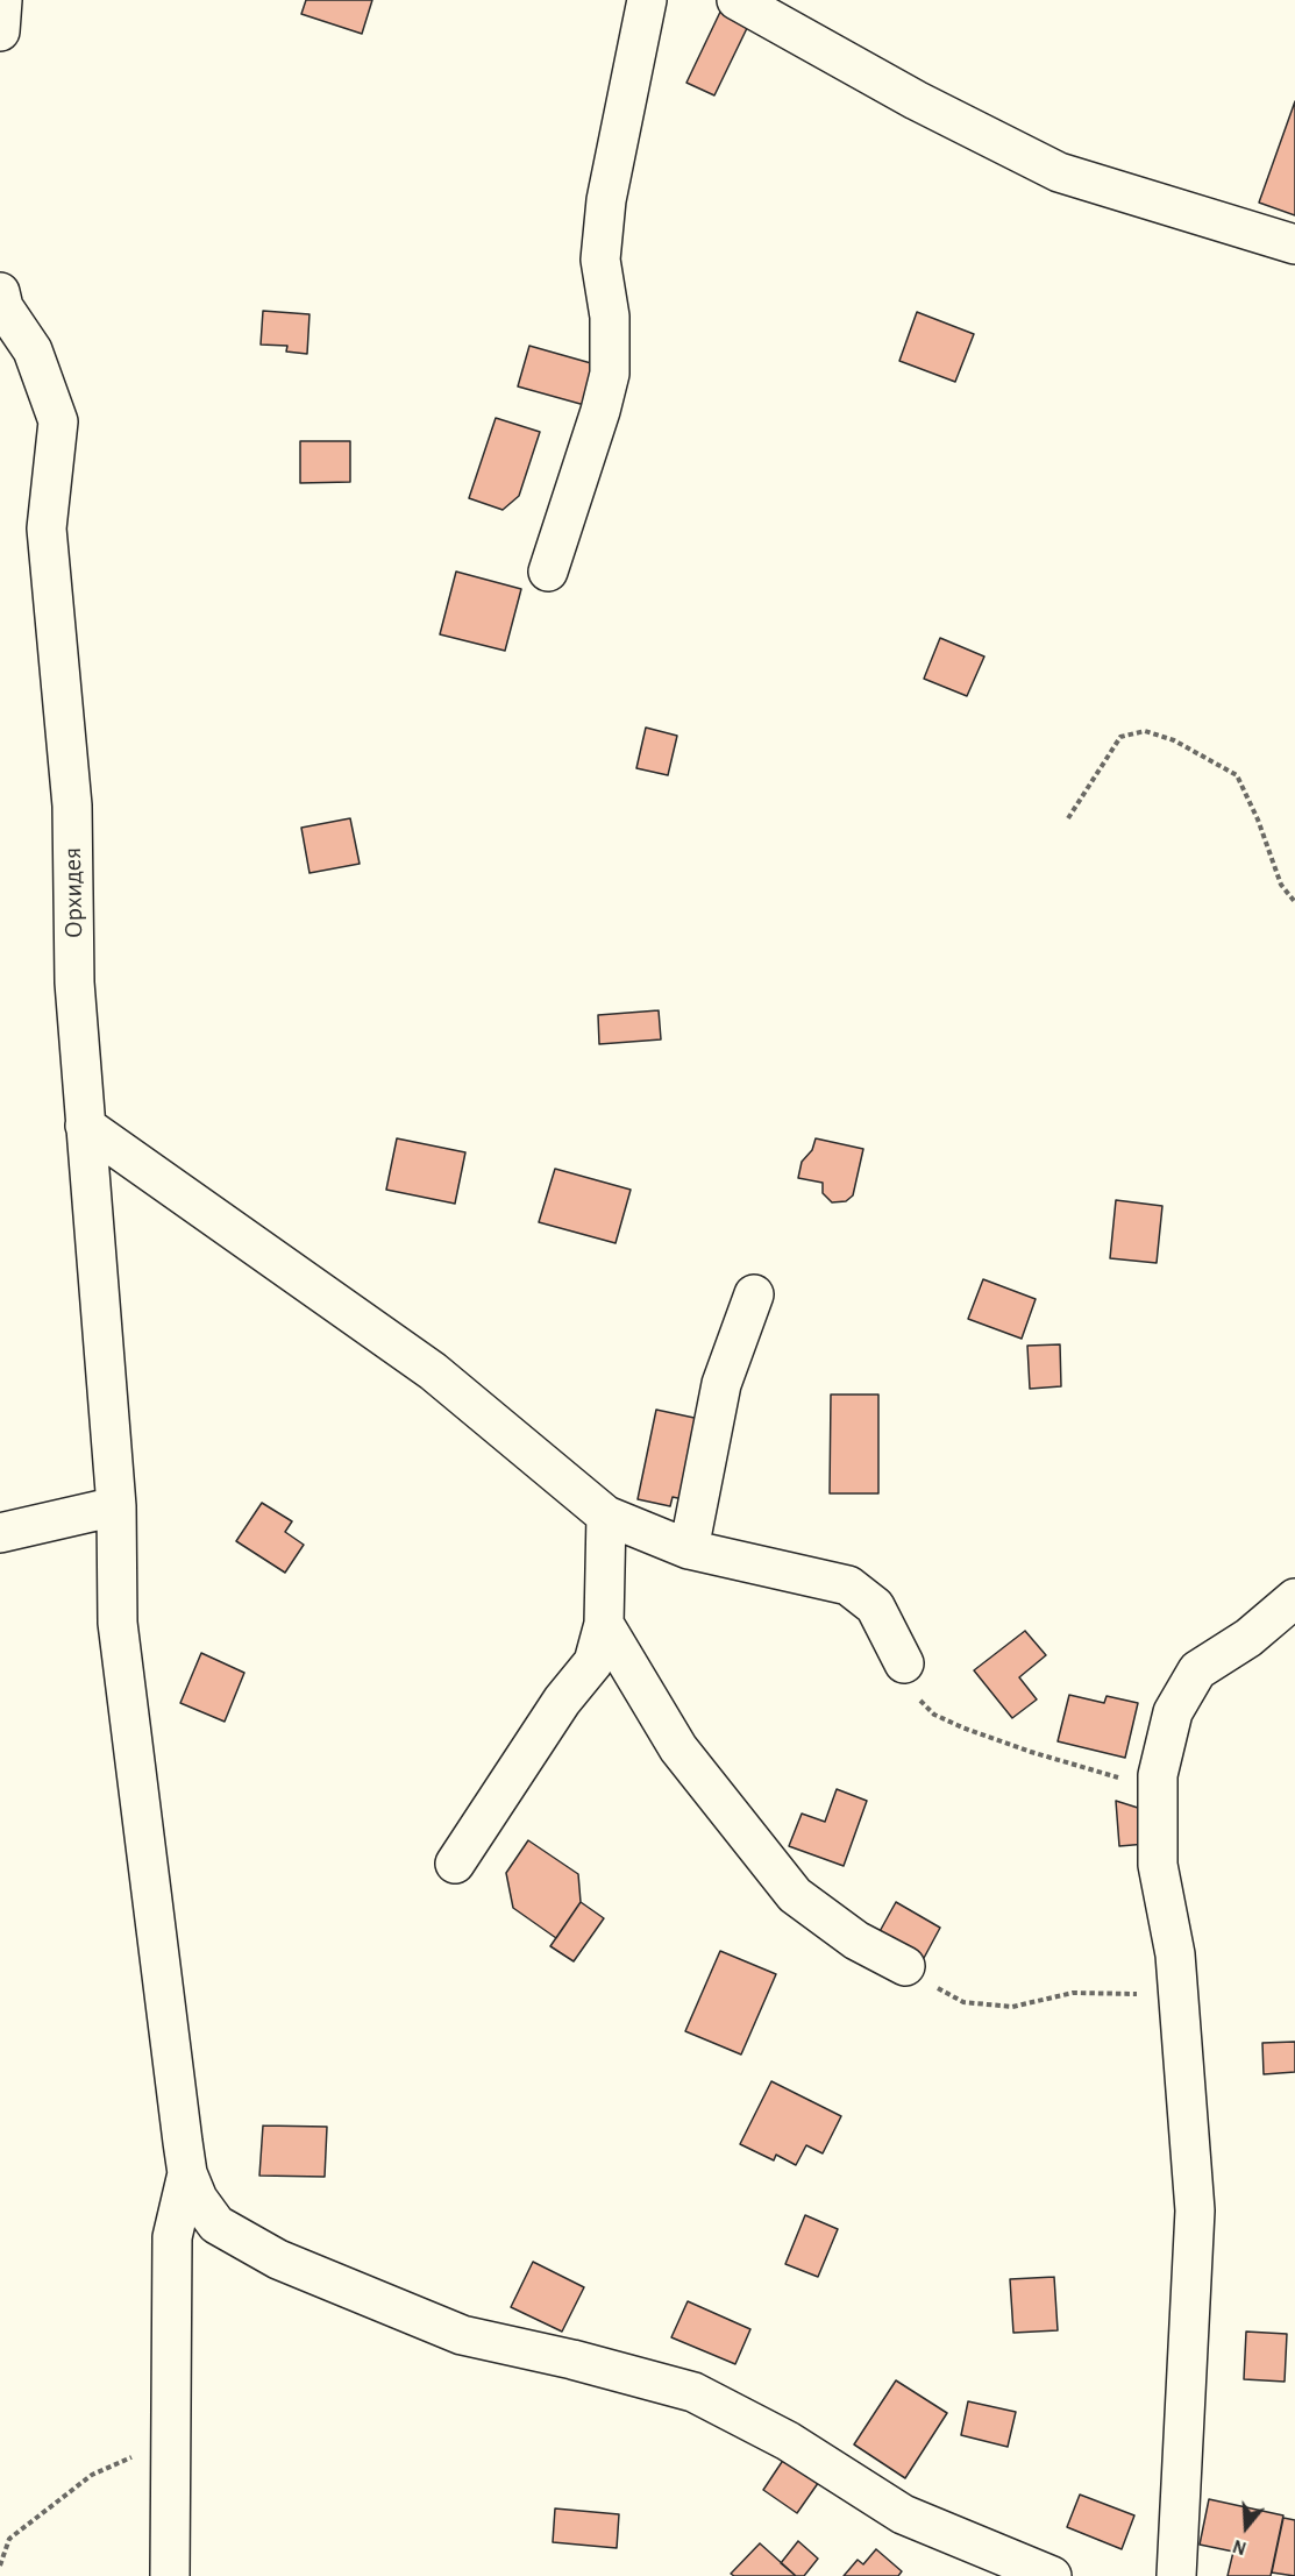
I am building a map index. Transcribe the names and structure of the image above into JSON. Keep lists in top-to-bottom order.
{
  "streets": {
    "street": ["Орхидея"]
  },
  "north": "bottom"
}
